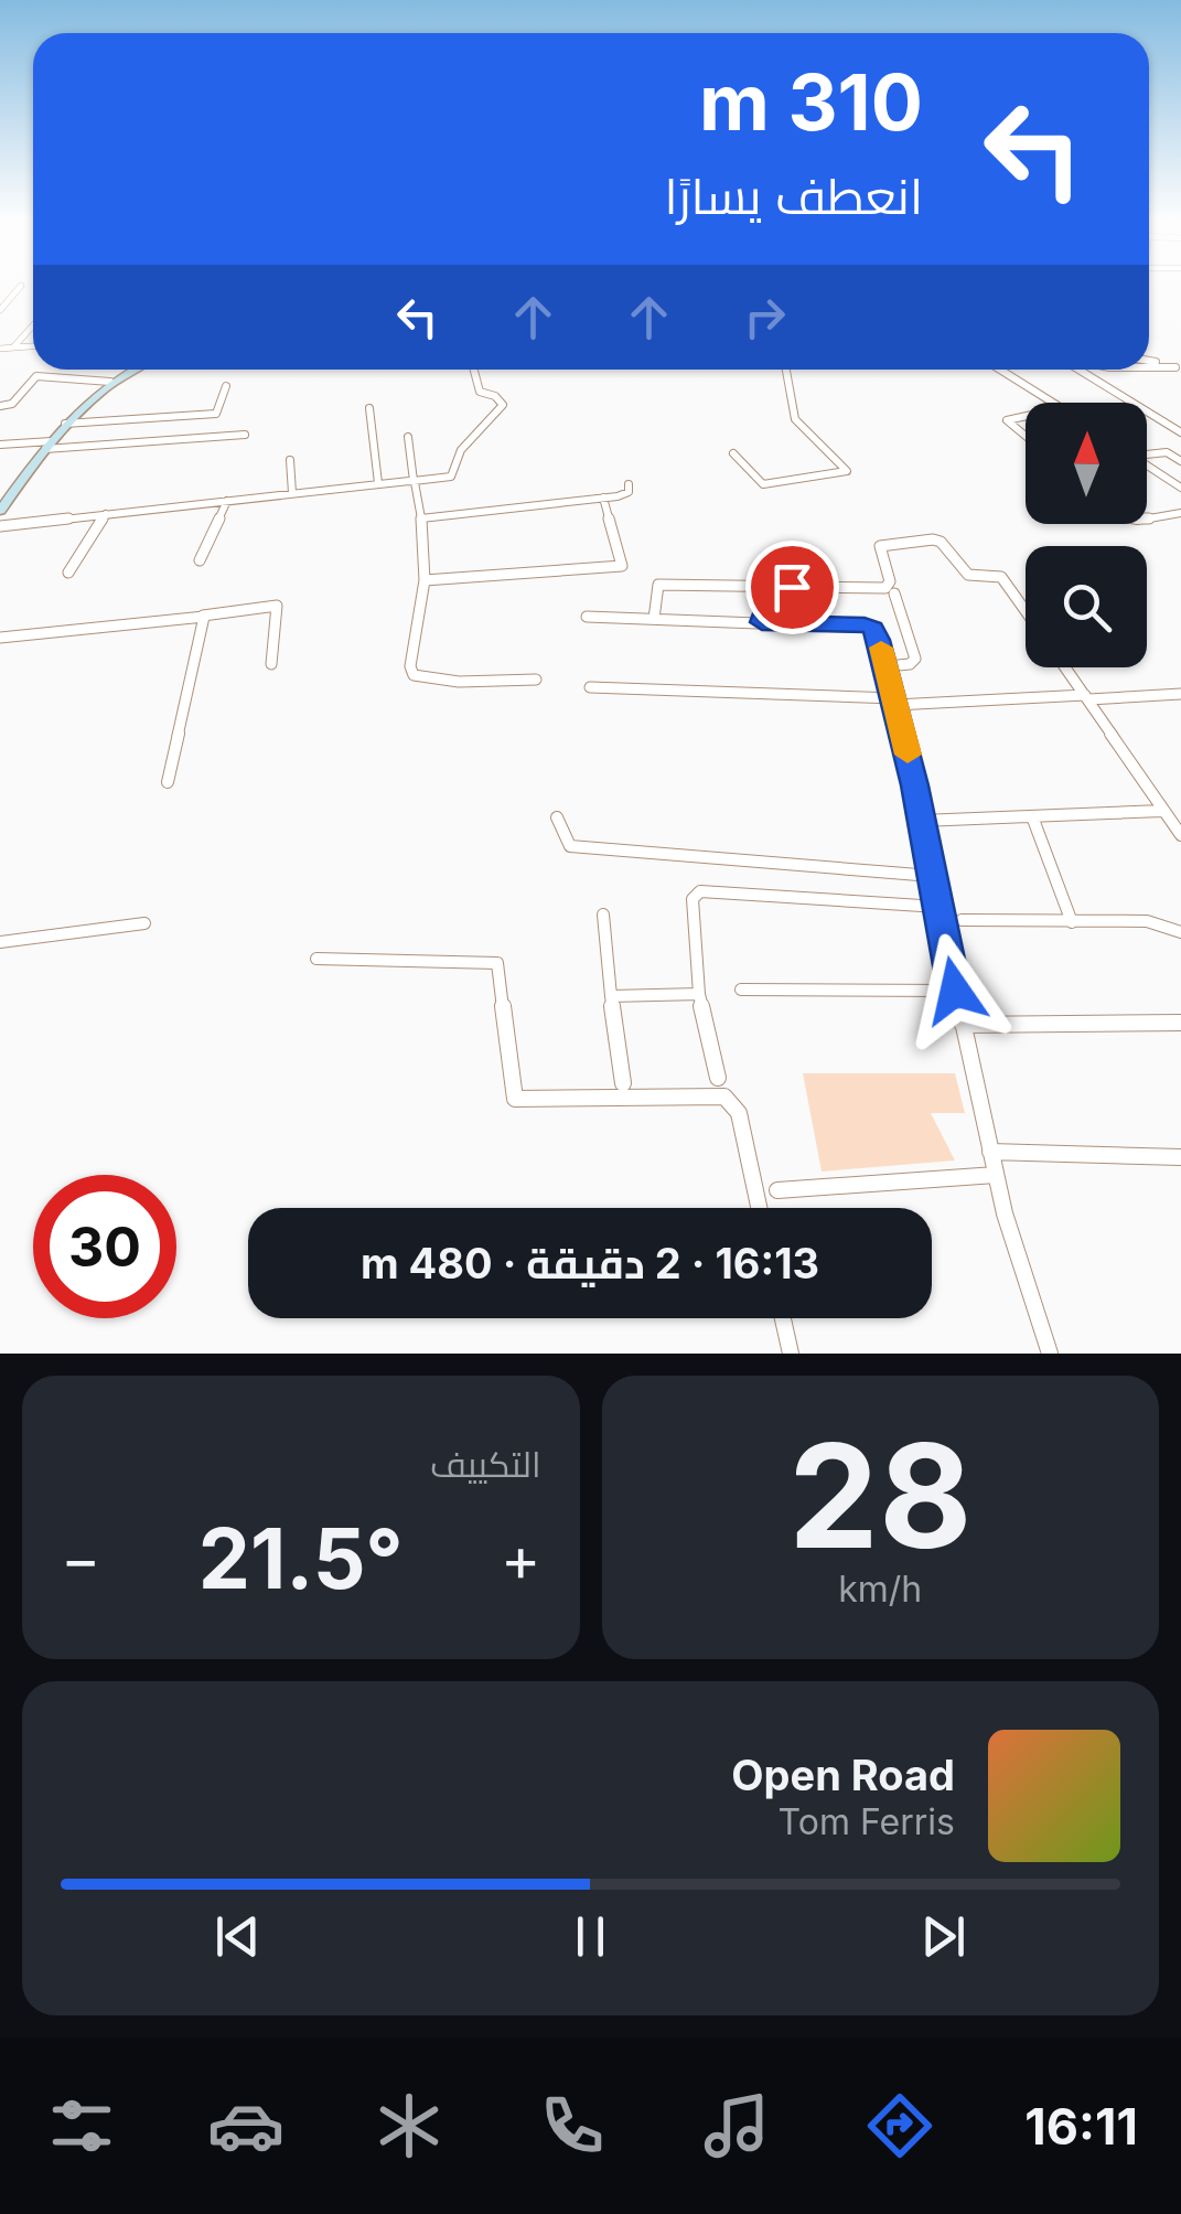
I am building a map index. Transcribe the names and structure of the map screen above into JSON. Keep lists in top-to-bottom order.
{
  "north": "top",
  "page": {
    "turn": ["310 m", "انعطف يسارًا"],
    "limit": "30",
    "trip": "16:13 · 2 دقيقة · 480 m",
    "tile": [
      ["28", "km/h"],
      "التكييف"
    ],
    "heat": ["−", "21.5°", "+"],
    "song": ["Open Road", "Tom Ferris"],
    "tabs": "16:11"
  }
}
